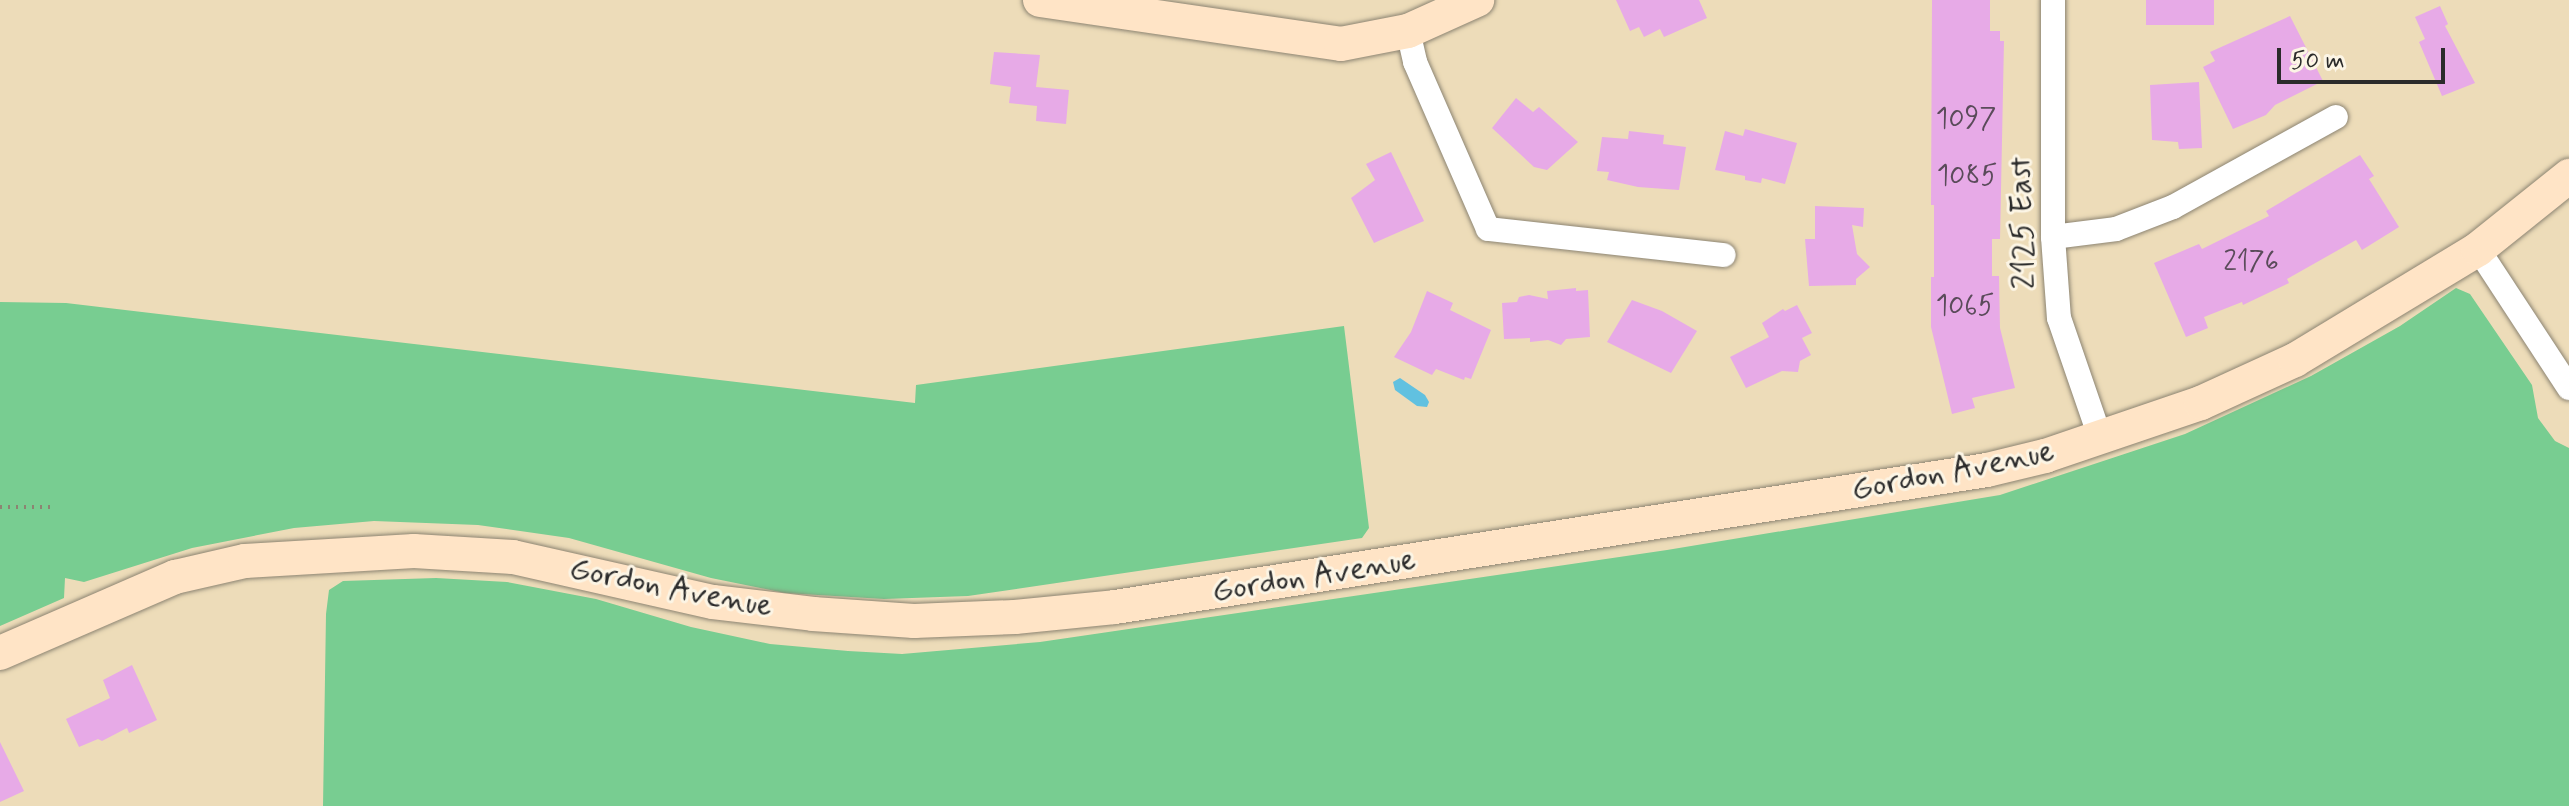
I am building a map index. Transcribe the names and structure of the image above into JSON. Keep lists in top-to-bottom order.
{
  "streets": {
    "main road": ["Gordon Avenue"],
    "street": ["2125 East"]
  },
  "crossings": [
    ["2125 East", "Gordon Avenue"]
  ],
  "house_numbers": [
    "1097",
    "1085",
    "2176",
    "1065"
  ],
  "scale_bar": "50 m"
}
